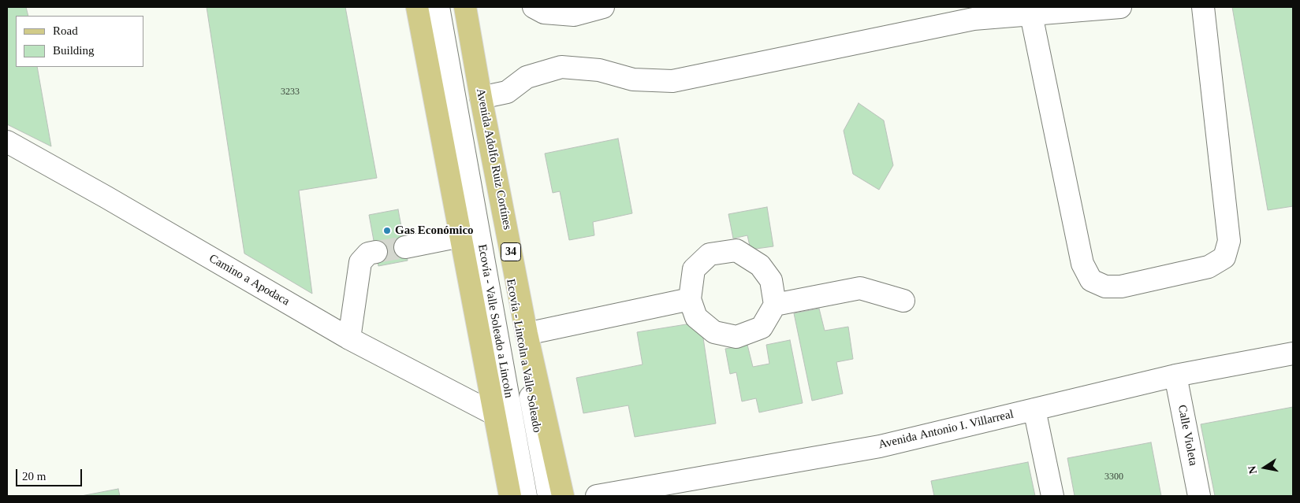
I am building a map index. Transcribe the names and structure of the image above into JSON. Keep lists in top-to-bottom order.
{
  "streets": {
    "main road": ["Avenida Adolfo Ruiz Cortínes", "34"],
    "street": [
      "Camino a Apodaca",
      "Ecovía - Valle Soleado a Lincoln",
      "Ecovía - Lincoln a Valle Soleado",
      "Avenida Antonio I. Villarreal",
      "Calle Violeta"
    ]
  },
  "crossings": [
    ["Avenida Antonio I. Villarreal", "Calle Violeta"]
  ],
  "places": ["Gas Económico"],
  "house_numbers": ["3233", "3300"],
  "legend": ["Road", "Building"],
  "scale_bar": "20 m",
  "north": "left"
}
